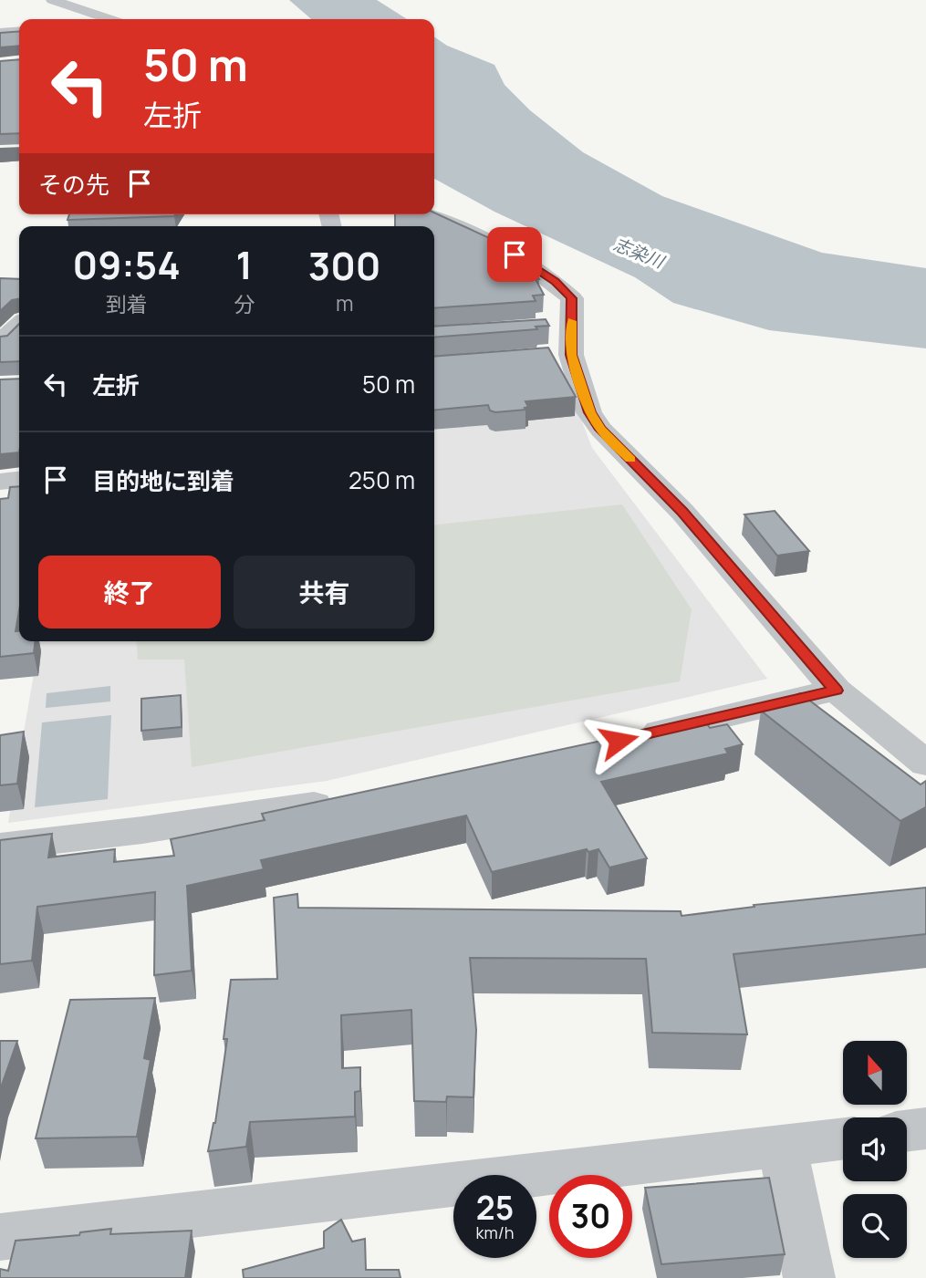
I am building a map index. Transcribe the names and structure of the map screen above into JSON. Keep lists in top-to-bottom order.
{
  "water": ["志染川"],
  "north": "top",
  "page": {
    "turn": ["50 m", "左折"],
    "then": "その先",
    "eta": [
      "09:54",
      "到着",
      "1",
      "分",
      "300",
      "m"
    ],
    "list": [
      {
        "name": "左折",
        "value": "50 m"
      },
      {
        "name": "目的地に到着",
        "value": "250 m"
      }
    ],
    "buttons": ["終了", "共有"],
    "speed": "25 km/h",
    "limit": "30"
  }
}
